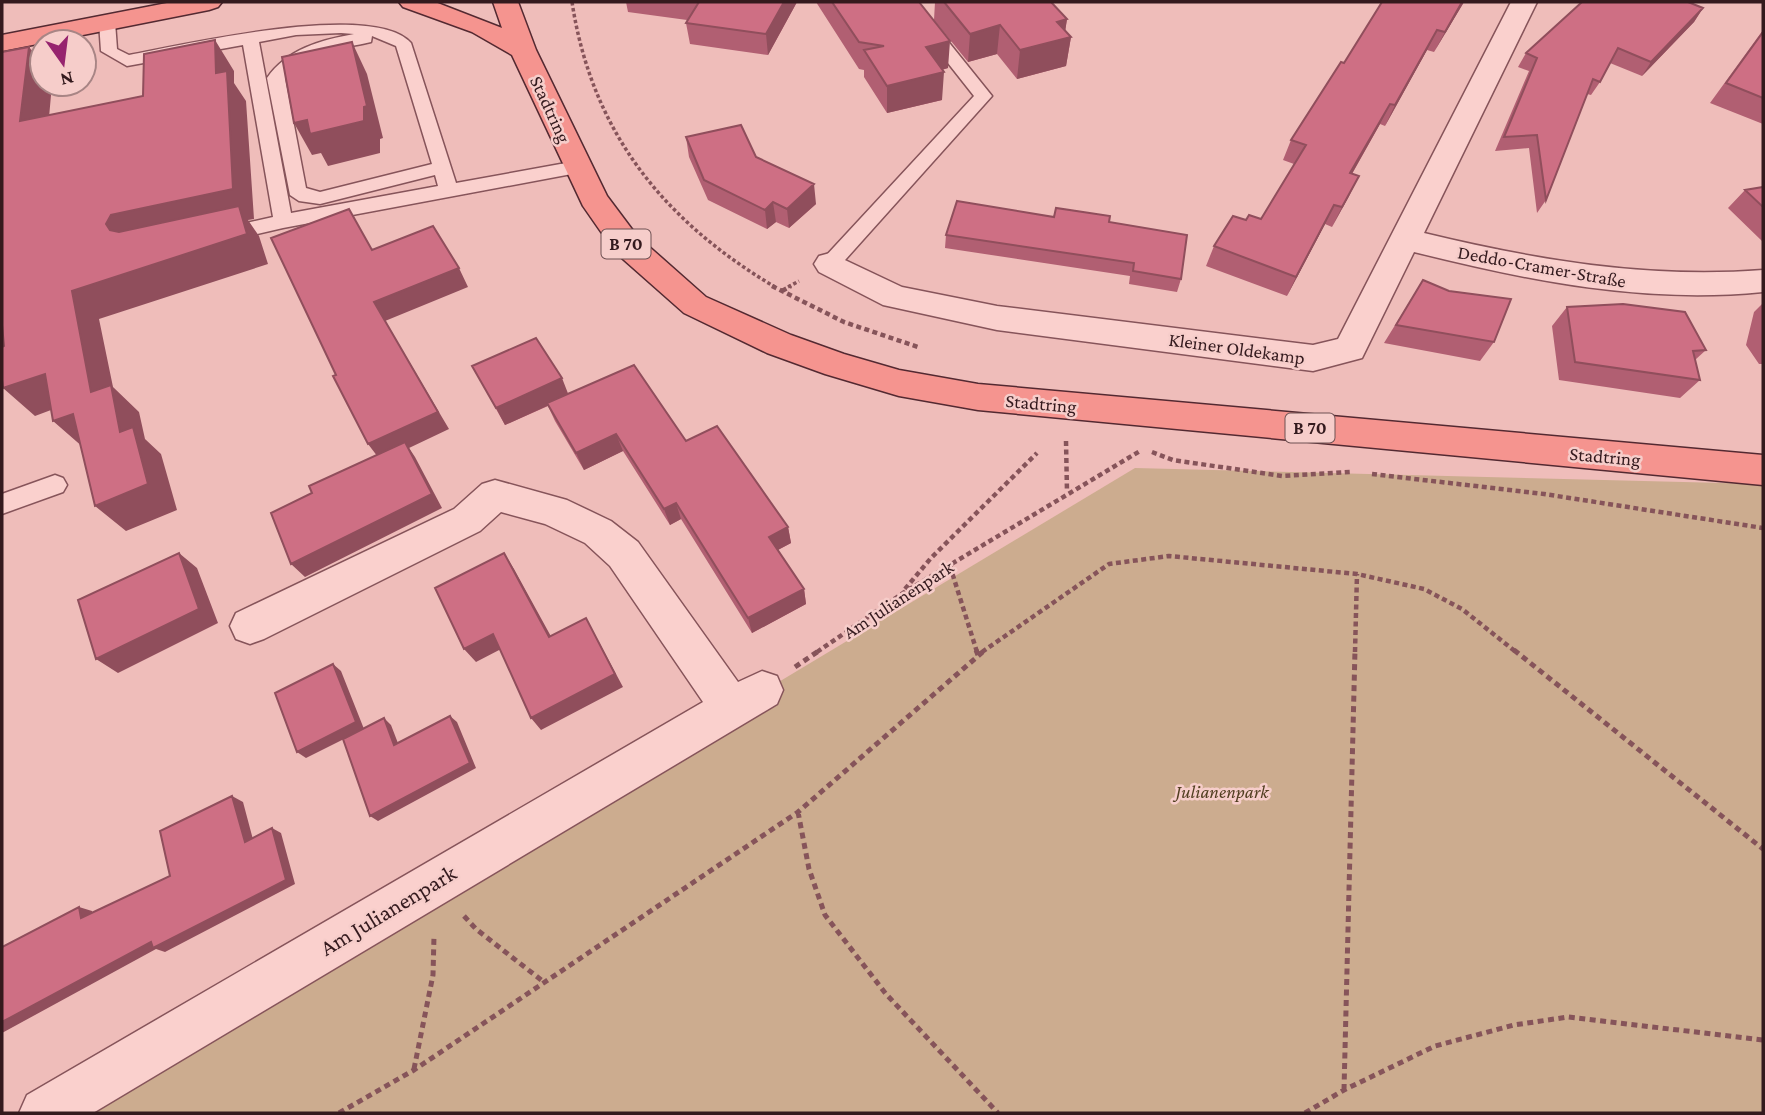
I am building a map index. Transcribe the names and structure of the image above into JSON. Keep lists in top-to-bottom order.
{
  "streets": {
    "main road": ["Stadtring", "B 70"],
    "street": ["Deddo-Cramer-Straße", "Kleiner Oldekamp", "Am Julianenpark"]
  },
  "crossings": [
    ["Deddo-Cramer-Straße", "Kleiner Oldekamp"]
  ],
  "parks": ["Julianenpark"],
  "north": "bottom"
}
